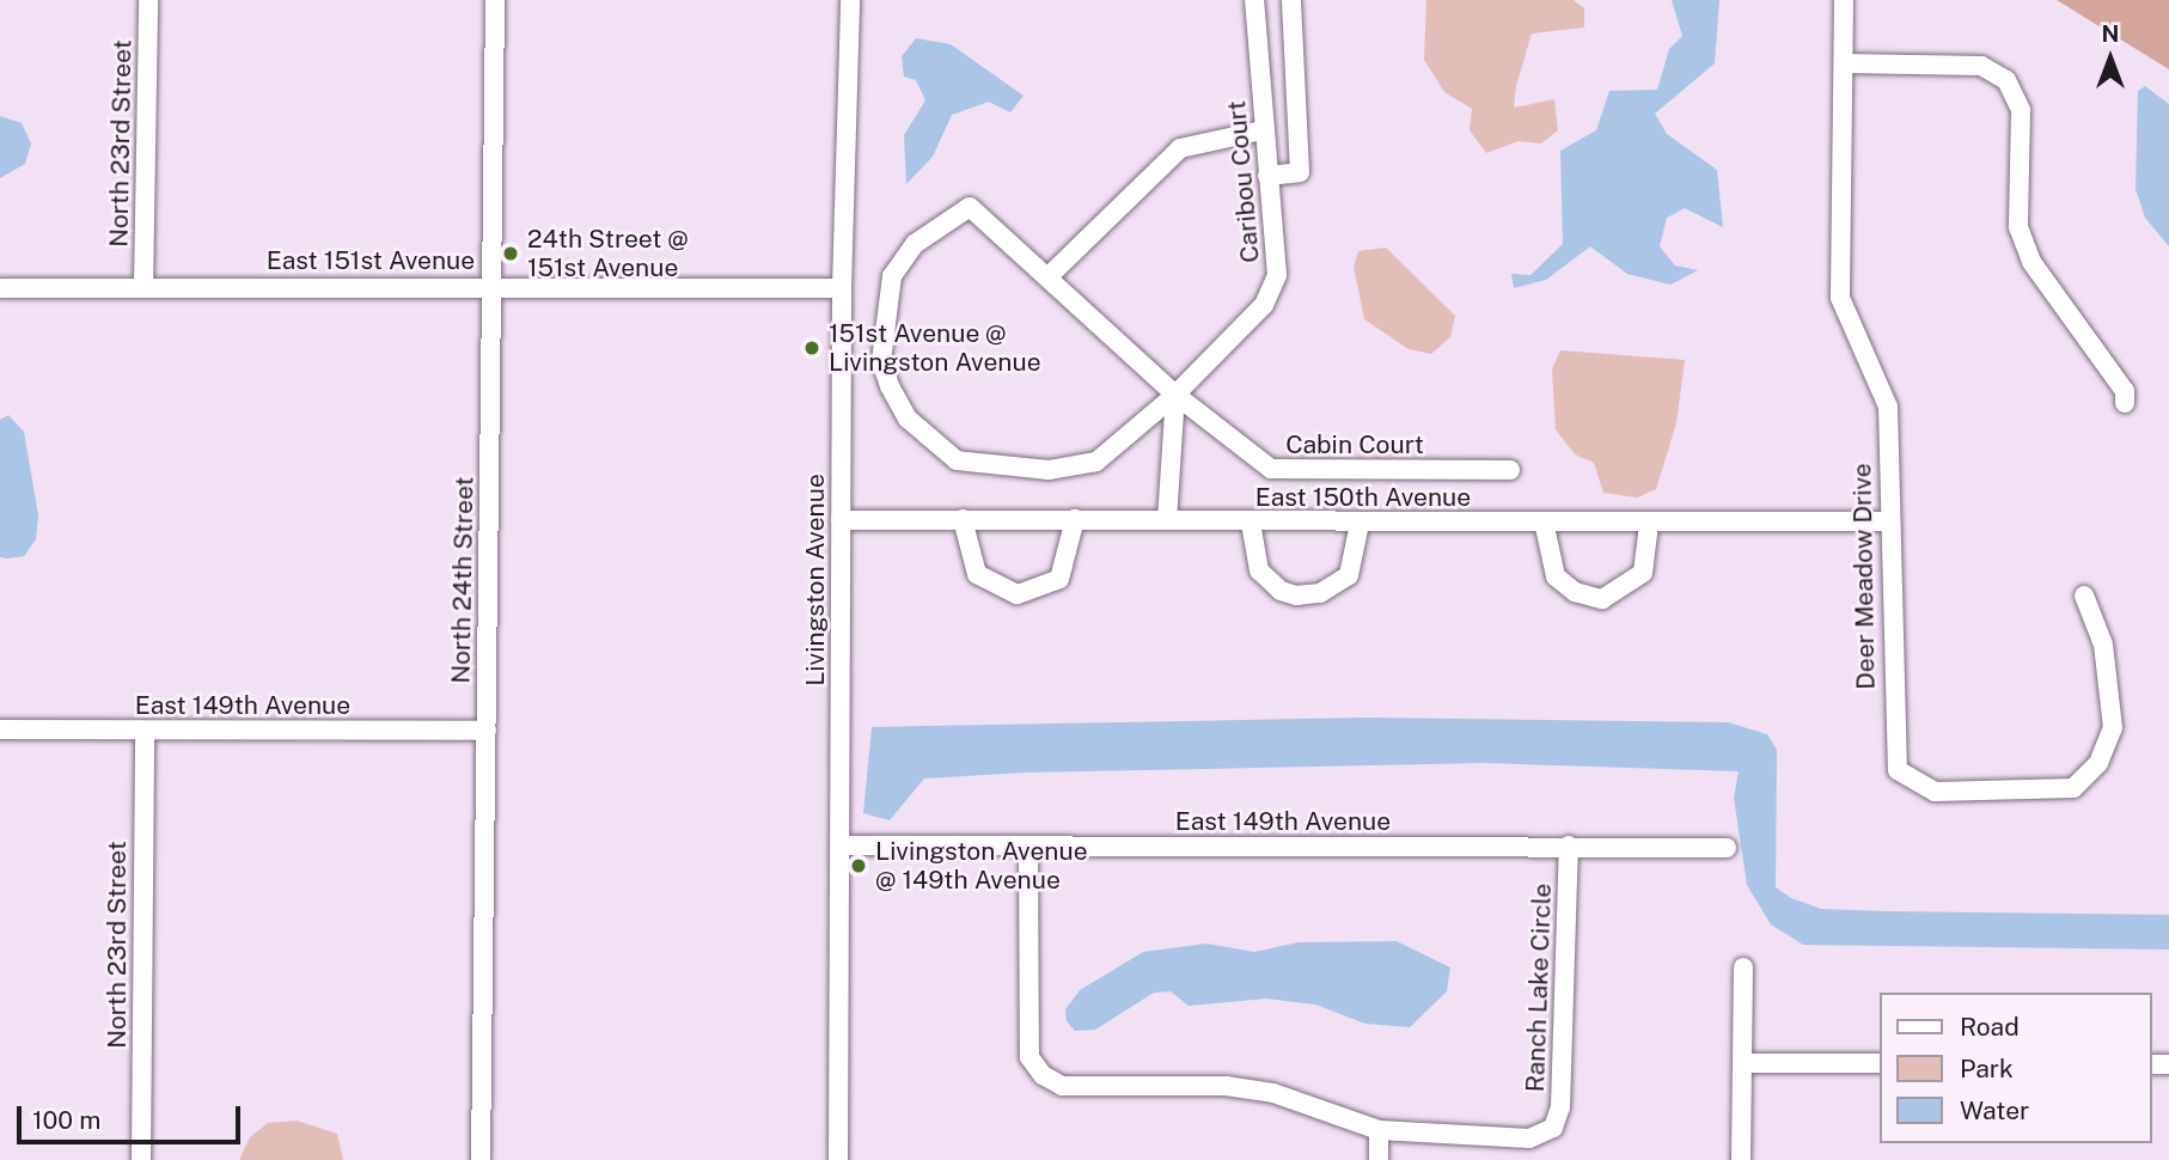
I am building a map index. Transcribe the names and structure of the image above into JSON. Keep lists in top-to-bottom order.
{
  "streets": {
    "street": [
      "North 23rd Street",
      "Caribou Court",
      "East 151st Avenue",
      "Cabin Court",
      "East 150th Avenue",
      "Deer Meadow Drive",
      "North 24th Street",
      "Livingston Avenue",
      "East 149th Avenue",
      "Ranch Lake Circle"
    ]
  },
  "crossings": [
    ["North 23rd Street", "East 151st Avenue"],
    ["North 23rd Street", "East 149th Avenue"],
    ["Caribou Court", "Cabin Court"],
    ["East 151st Avenue", "North 24th Street"],
    ["East 151st Avenue", "Livingston Avenue"],
    ["East 150th Avenue", "Deer Meadow Drive"],
    ["East 150th Avenue", "Livingston Avenue"],
    ["North 24th Street", "East 149th Avenue"],
    ["Livingston Avenue", "East 149th Avenue"],
    ["East 149th Avenue", "Ranch Lake Circle"]
  ],
  "places": ["24th Street @ 151st Avenue", "151st Avenue @ Livingston Avenue", "Livingston Avenue @ 149th Avenue"],
  "legend": ["Road", "Park", "Water"],
  "scale_bar": "100 m",
  "north": "top"
}
